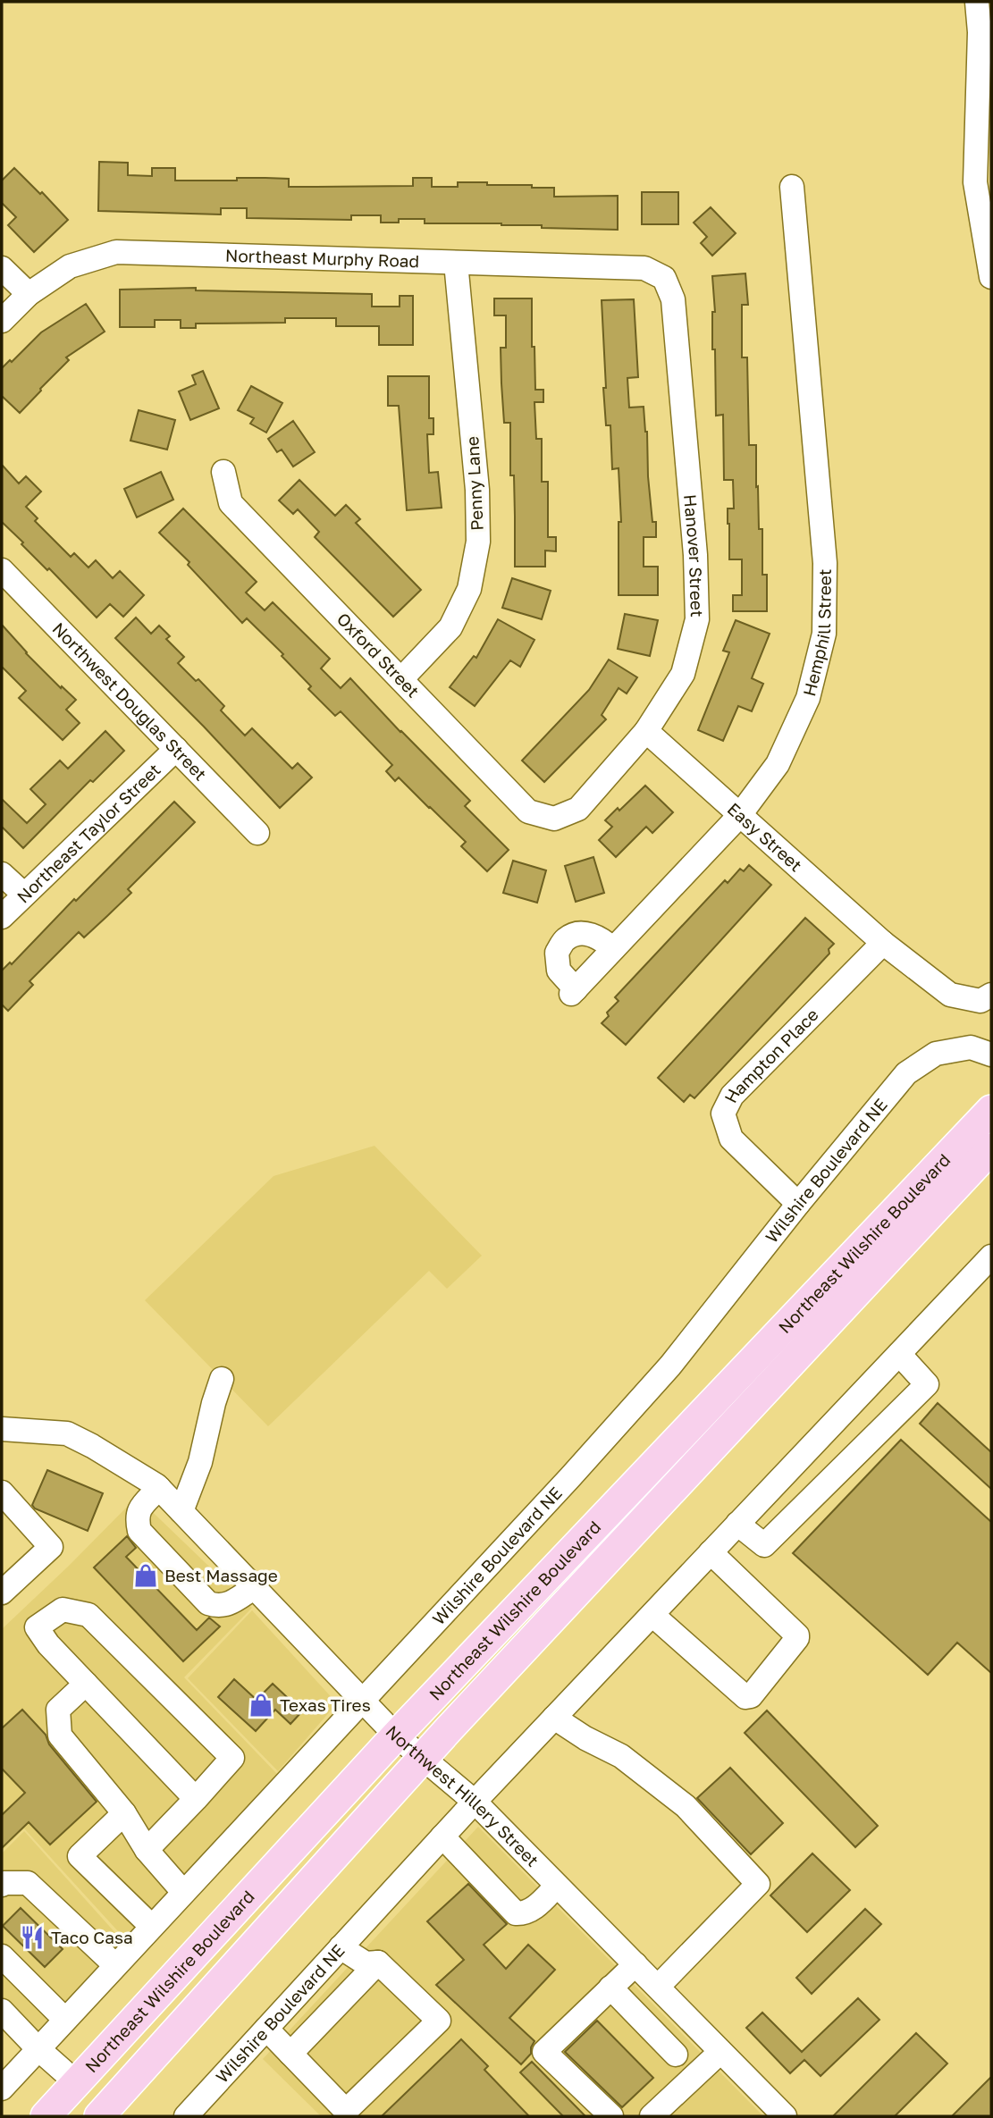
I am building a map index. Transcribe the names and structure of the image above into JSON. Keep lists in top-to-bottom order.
{
  "streets": {
    "main road": ["Northeast Wilshire Boulevard"],
    "street": [
      "Northeast Murphy Road",
      "Penny Lane",
      "Hanover Street",
      "Hemphill Street",
      "Oxford Street",
      "Northwest Douglas Street",
      "Northeast Taylor Street",
      "Easy Street",
      "Hampton Place",
      "Wilshire Boulevard NE",
      "Northwest Hillery Street"
    ]
  },
  "crossings": [
    ["Northeast Murphy Road", "Penny Lane"],
    ["Northeast Murphy Road", "Hanover Street"],
    ["Penny Lane", "Oxford Street"],
    ["Hanover Street", "Oxford Street"],
    ["Hanover Street", "Easy Street"],
    ["Hemphill Street", "Easy Street"],
    ["Northwest Douglas Street", "Northeast Taylor Street"],
    ["Easy Street", "Hampton Place"],
    ["Hampton Place", "Wilshire Boulevard NE"],
    ["Wilshire Boulevard NE", "Northwest Hillery Street"],
    ["Northeast Wilshire Boulevard", "Northwest Hillery Street"]
  ],
  "places": {
    "shop": ["Best Massage", "Texas Tires"],
    "restaurant": ["Taco Casa"]
  }
}
